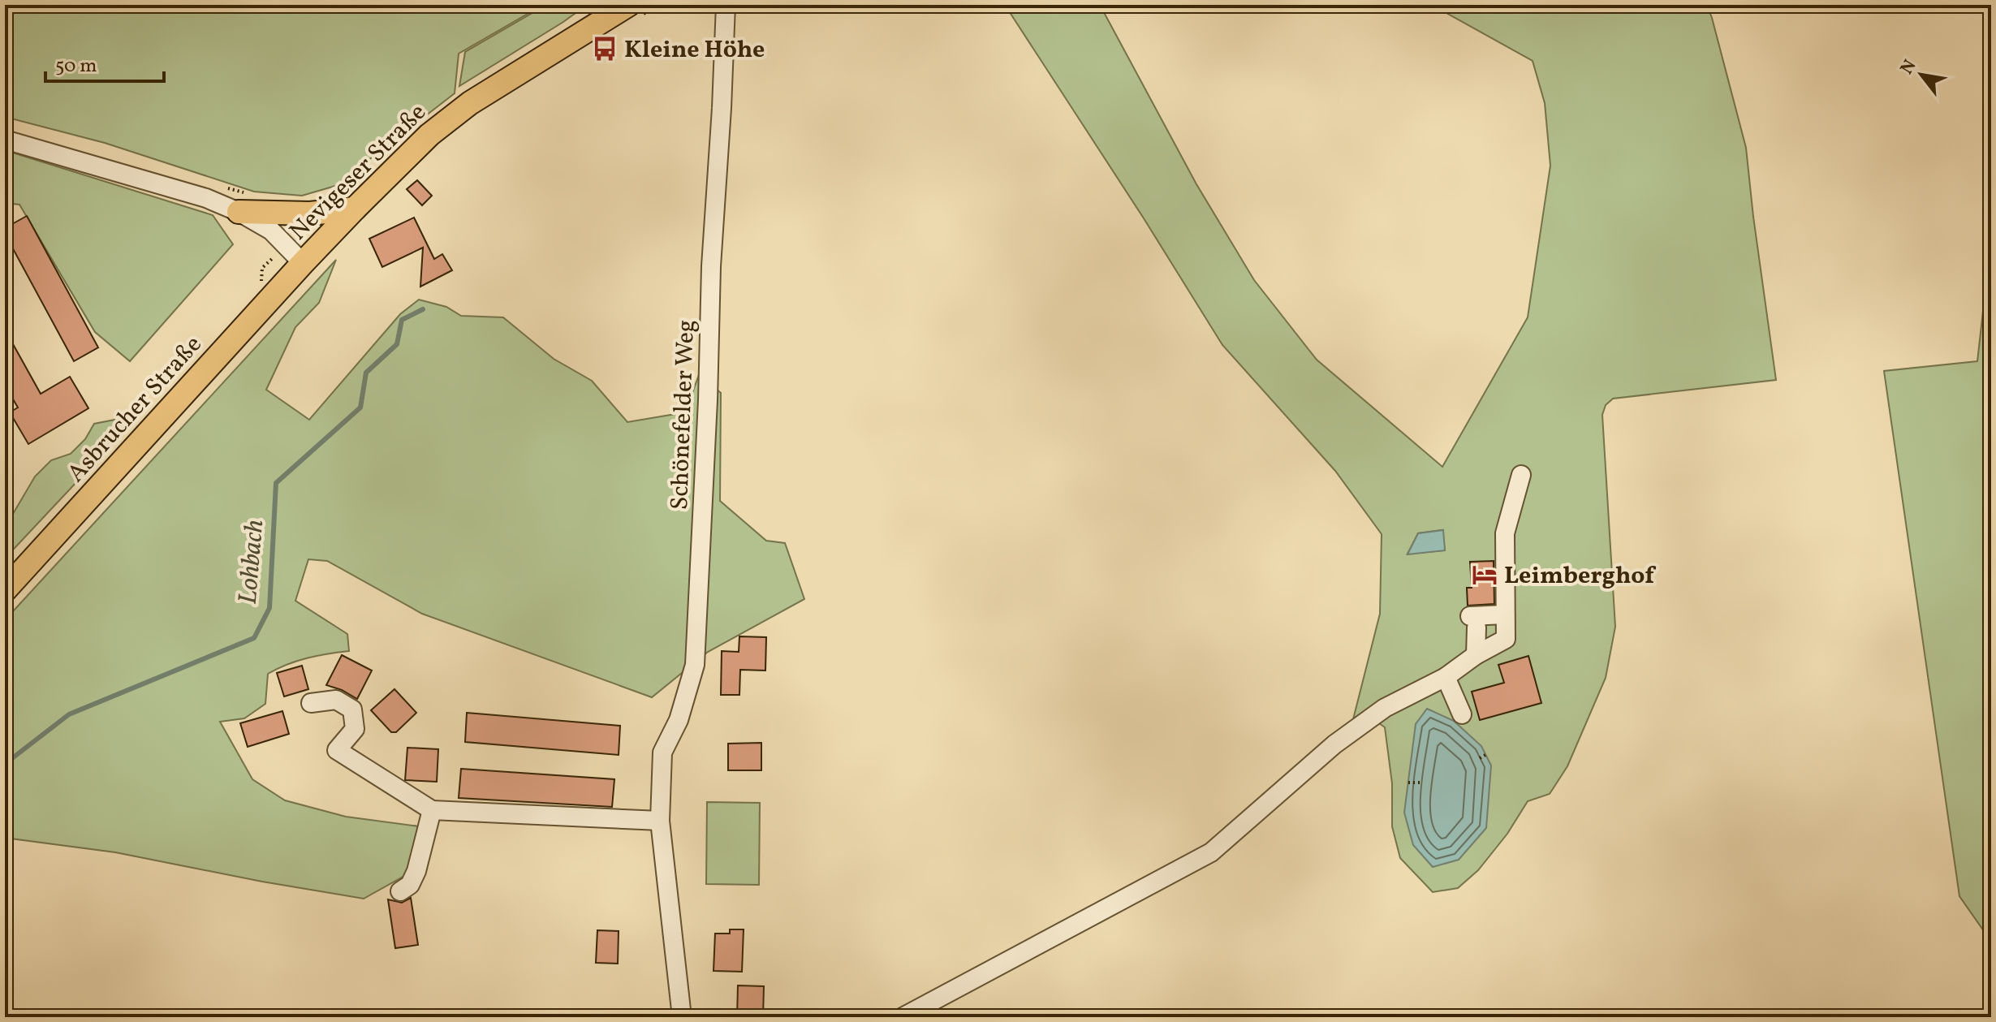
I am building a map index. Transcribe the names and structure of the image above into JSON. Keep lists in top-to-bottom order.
{
  "streets": {
    "main road": ["Nevigeser Straße", "Asbrucher Straße"],
    "street": ["Schönefelder Weg"]
  },
  "crossings": [
    ["Nevigeser Straße", "Asbrucher Straße"]
  ],
  "water": ["Lohbach"],
  "places": {
    "bus stop": ["Kleine Höhe"],
    "hotel": ["Leimberghof"]
  },
  "scale_bar": "50 m",
  "north": "top left"
}
